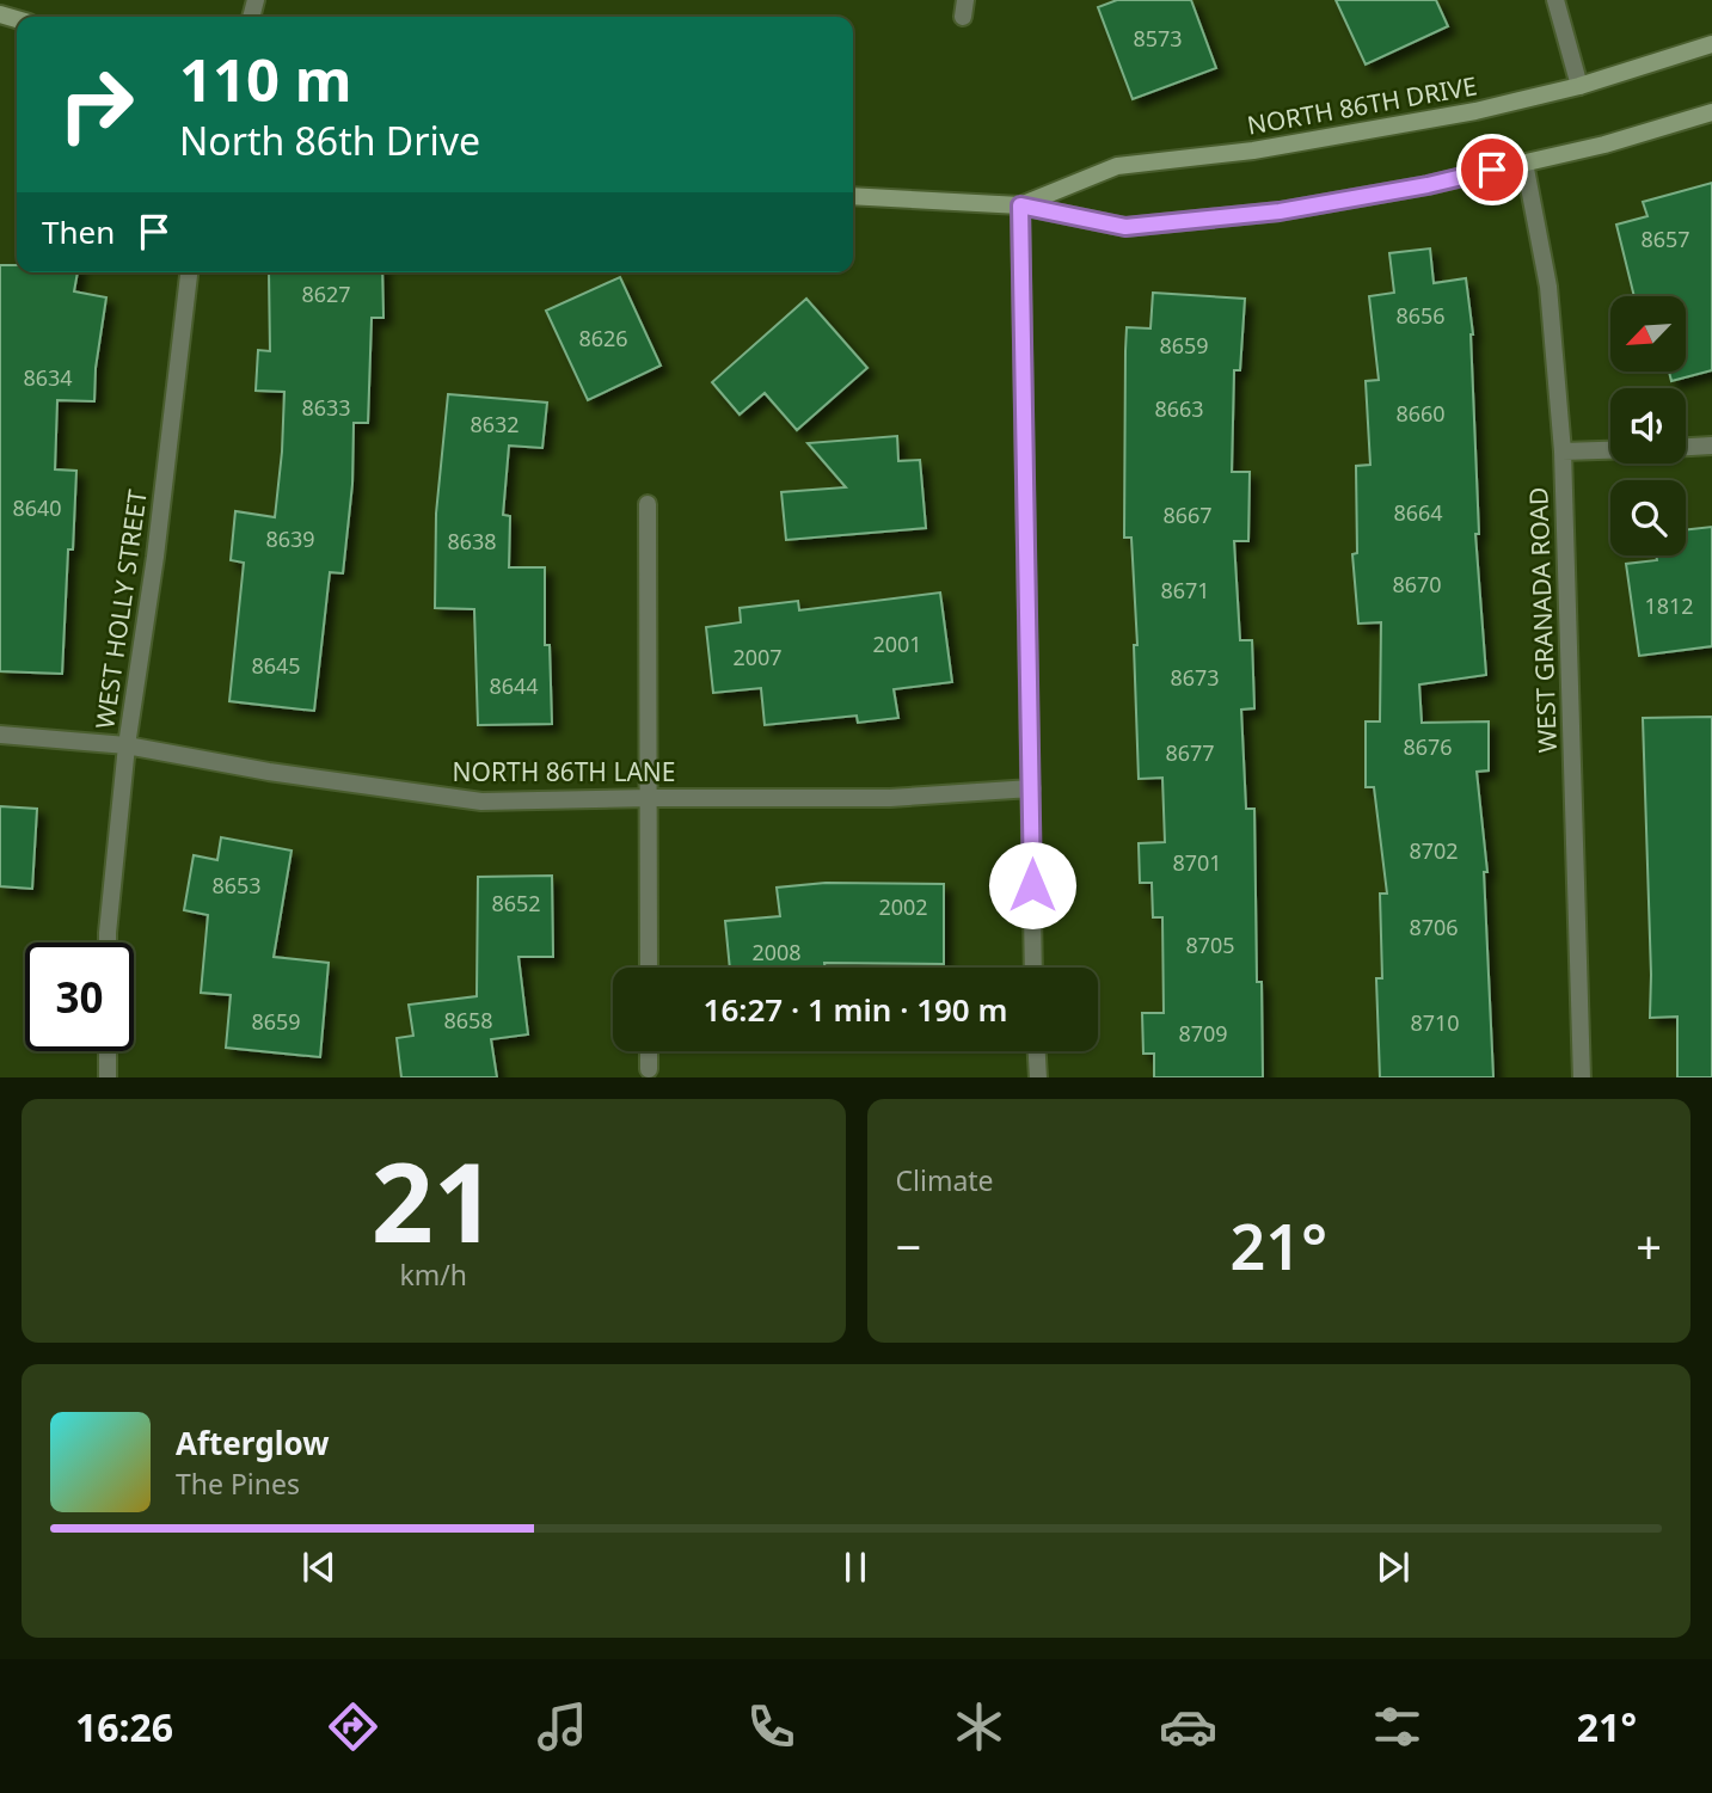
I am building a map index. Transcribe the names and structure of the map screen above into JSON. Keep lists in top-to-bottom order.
{
  "streets": {
    "street": [
      "NORTH 86TH DRIVE",
      "WEST HOLLY STREET",
      "WEST GRANADA ROAD",
      "NORTH 86TH LANE"
    ]
  },
  "crossings": [
    ["NORTH 86TH DRIVE", "WEST GRANADA ROAD"],
    ["WEST HOLLY STREET", "NORTH 86TH LANE"]
  ],
  "house_numbers": [
    "8573",
    "8657",
    "8627",
    "8656",
    "8626",
    "8659",
    "8634",
    "8633",
    "8663",
    "8660",
    "8632",
    "8640",
    "8664",
    "8667",
    "8639",
    "8638",
    "8670",
    "8671",
    "1812",
    "2001",
    "2007",
    "8645",
    "8673",
    "8644",
    "8676",
    "8677",
    "8702",
    "8701",
    "8653",
    "8652",
    "2002",
    "8706",
    "8705",
    "2008",
    "8658",
    "8659",
    "8710",
    "8709"
  ],
  "north": "bottom left",
  "page": {
    "turn": ["110 m", "North 86th Drive"],
    "then": "Then",
    "limit": "30",
    "trip": "16:27 · 1 min · 190 m",
    "tile": [
      ["21", "km/h"],
      "Climate"
    ],
    "heat": ["−", "21°", "+"],
    "song": ["Afterglow", "The Pines"],
    "tabs": ["16:26", "21°"]
  }
}
